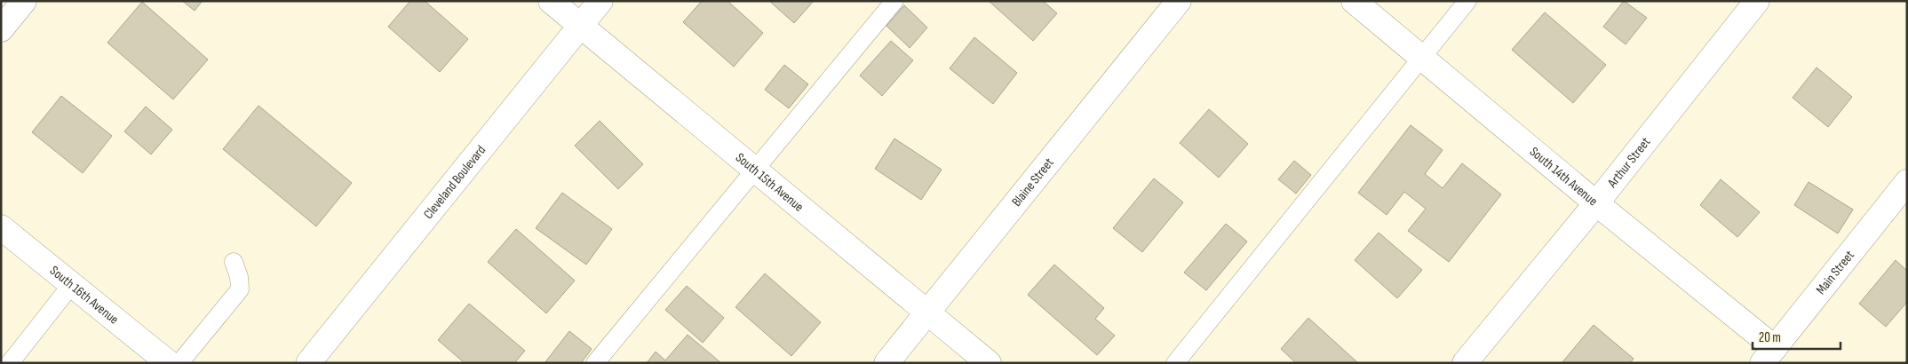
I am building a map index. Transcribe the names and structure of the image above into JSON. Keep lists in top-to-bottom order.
{
  "streets": {
    "street": [
      "Arthur Street",
      "South 14th Avenue",
      "Cleveland Boulevard",
      "South 15th Avenue",
      "Blaine Street",
      "Main Street",
      "South 16th Avenue"
    ]
  },
  "crossings": [
    ["Arthur Street", "South 14th Avenue"],
    ["South 14th Avenue", "Main Street"],
    ["Cleveland Boulevard", "South 15th Avenue"],
    ["South 15th Avenue", "Blaine Street"]
  ],
  "scale_bar": "20 m"
}
